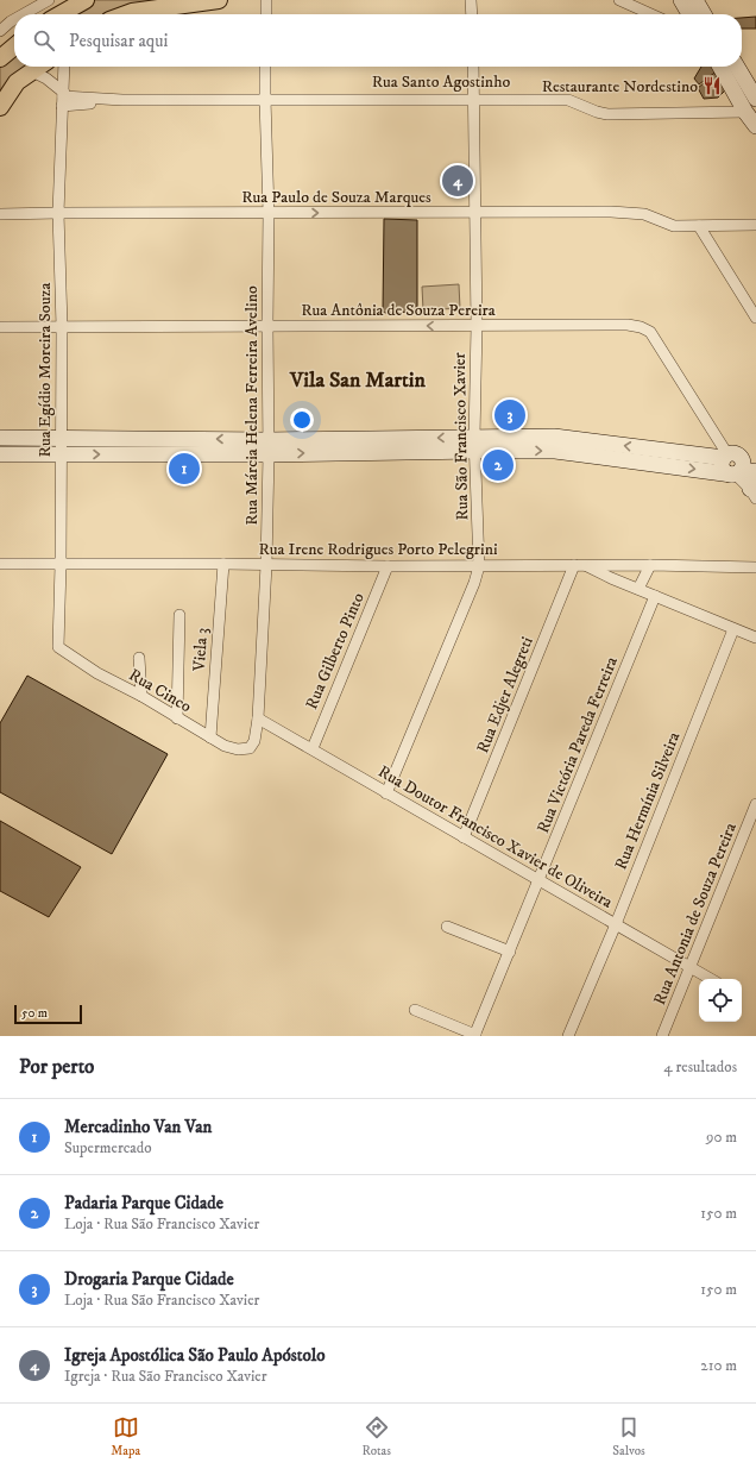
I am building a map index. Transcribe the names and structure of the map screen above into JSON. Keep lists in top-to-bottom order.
{
  "streets": {
    "street": [
      "Rua Santo Agostinho",
      "Rua Paulo de Souza Marques",
      "Rua Antônia de Souza Pereira",
      "Rua Egídio Moreira Souza",
      "Rua Márcia Helena Ferreira Avelino",
      "Rua São Francisco Xavier",
      "Rua Irene Rodrigues Porto Pelegrini",
      "Viela 3",
      "Rua Gilberto Pinto",
      "Rua Cinco",
      "Rua Edjer Alegreti",
      "Rua Victória Pareda Ferreira",
      "Rua Hermínia Silveira",
      "Rua Doutor Francisco Xavier de Oliveira",
      "Rua Antonia de Souza Pereira"
    ]
  },
  "crossings": [
    ["Rua Santo Agostinho", "Rua Egídio Moreira Souza"],
    ["Rua Santo Agostinho", "Rua Márcia Helena Ferreira Avelino"],
    ["Rua Santo Agostinho", "Rua São Francisco Xavier"],
    ["Rua Paulo de Souza Marques", "Rua Egídio Moreira Souza"],
    ["Rua Paulo de Souza Marques", "Rua Márcia Helena Ferreira Avelino"],
    ["Rua Paulo de Souza Marques", "Rua São Francisco Xavier"],
    ["Rua Antônia de Souza Pereira", "Rua Egídio Moreira Souza"],
    ["Rua Antônia de Souza Pereira", "Rua Márcia Helena Ferreira Avelino"],
    ["Rua Antônia de Souza Pereira", "Rua São Francisco Xavier"],
    ["Rua Egídio Moreira Souza", "Rua Irene Rodrigues Porto Pelegrini"],
    ["Rua Egídio Moreira Souza", "Rua Cinco"],
    ["Rua Márcia Helena Ferreira Avelino", "Rua Irene Rodrigues Porto Pelegrini"],
    ["Rua Márcia Helena Ferreira Avelino", "Rua Cinco"],
    ["Rua Márcia Helena Ferreira Avelino", "Rua Doutor Francisco Xavier de Oliveira"],
    ["Rua São Francisco Xavier", "Rua Irene Rodrigues Porto Pelegrini"],
    ["Rua São Francisco Xavier", "Rua Doutor Francisco Xavier de Oliveira"],
    ["Rua Irene Rodrigues Porto Pelegrini", "Viela 3"],
    ["Rua Irene Rodrigues Porto Pelegrini", "Rua Gilberto Pinto"],
    ["Rua Irene Rodrigues Porto Pelegrini", "Rua Edjer Alegreti"],
    ["Viela 3", "Rua Cinco"],
    ["Rua Gilberto Pinto", "Rua Doutor Francisco Xavier de Oliveira"],
    ["Rua Edjer Alegreti", "Rua Doutor Francisco Xavier de Oliveira"],
    ["Rua Victória Pareda Ferreira", "Rua Doutor Francisco Xavier de Oliveira"],
    ["Rua Hermínia Silveira", "Rua Doutor Francisco Xavier de Oliveira"],
    ["Rua Doutor Francisco Xavier de Oliveira", "Rua Antonia de Souza Pereira"]
  ],
  "districts": ["Vila San Martin"],
  "places": {
    "restaurant": ["Restaurante Nordestino"]
  },
  "scale_bar": "50 m",
  "page": {
    "search": "Pesquisar aqui",
    "pins": [
      "4",
      "3",
      "2",
      "1"
    ],
    "scale": "50 m",
    "heading": ["Por perto", "4 resultados"],
    "list": [
      {
        "mark": "1",
        "name": "Mercadinho Van Van",
        "note": "Supermercado",
        "value": "90 m"
      },
      {
        "mark": "2",
        "name": "Padaria Parque Cidade",
        "note": "Loja · Rua São Francisco Xavier",
        "value": "150 m"
      },
      {
        "mark": "3",
        "name": "Drogaria Parque Cidade",
        "note": "Loja · Rua São Francisco Xavier",
        "value": "150 m"
      },
      {
        "mark": "4",
        "name": "Igreja Apostólica São Paulo Apóstolo",
        "note": "Igreja · Rua São Francisco Xavier",
        "value": "210 m"
      }
    ],
    "nav": ["Mapa", "Rotas", "Salvos"]
  }
}
